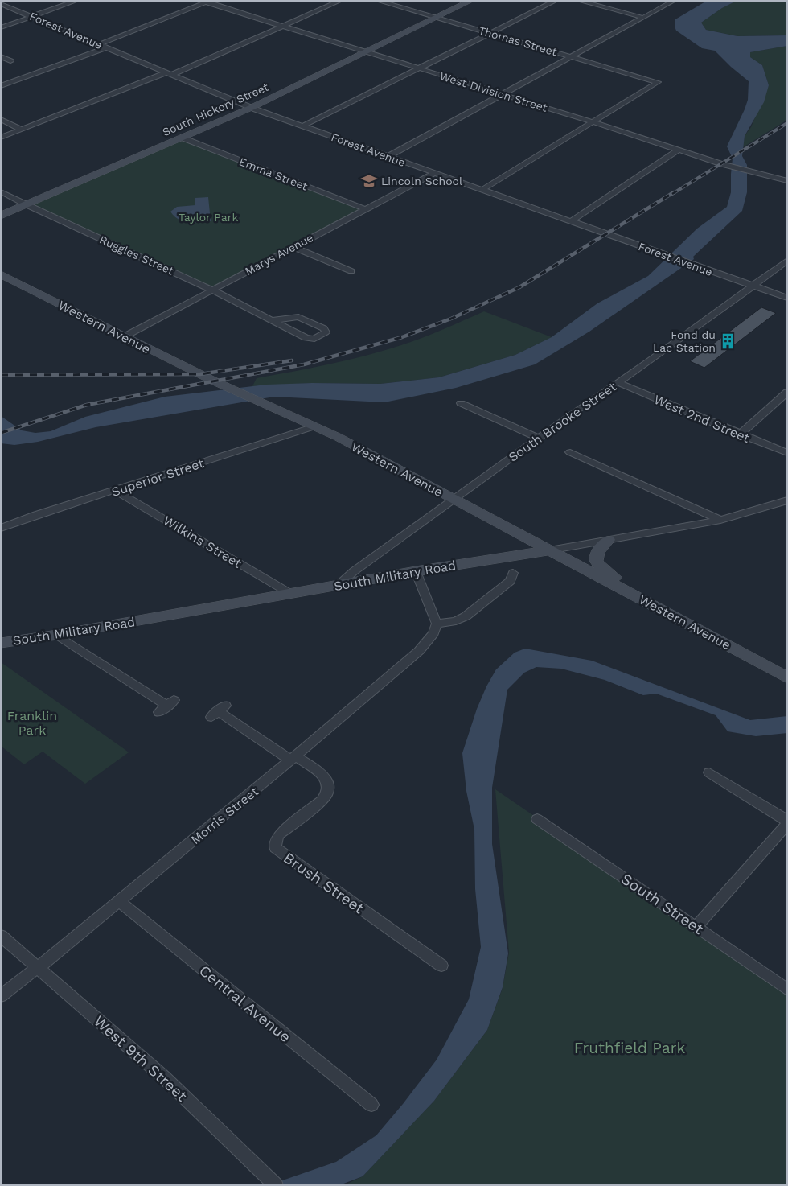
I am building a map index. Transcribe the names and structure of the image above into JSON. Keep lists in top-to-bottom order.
{
  "streets": {
    "street": [
      "Forest Avenue",
      "Thomas Street",
      "West Division Street",
      "South Hickory Street",
      "Emma Street",
      "Marys Avenue",
      "Ruggles Street",
      "Western Avenue",
      "West 2nd Street",
      "South Brooke Street",
      "Superior Street",
      "Wilkins Street",
      "South Military Road",
      "Morris Street",
      "Brush Street",
      "South Street",
      "Central Avenue",
      "West 9th Street"
    ]
  },
  "crossings": [
    ["Forest Avenue", "South Hickory Street"],
    ["Forest Avenue", "Marys Avenue"],
    ["Forest Avenue", "South Brooke Street"],
    ["Thomas Street", "West Division Street"],
    ["Thomas Street", "South Hickory Street"],
    ["West Division Street", "South Hickory Street"],
    ["South Hickory Street", "Emma Street"],
    ["South Hickory Street", "Ruggles Street"],
    ["Emma Street", "Marys Avenue"],
    ["Marys Avenue", "Ruggles Street"],
    ["Marys Avenue", "Western Avenue"],
    ["Western Avenue", "South Brooke Street"],
    ["Western Avenue", "Superior Street"],
    ["Western Avenue", "South Military Road"],
    ["West 2nd Street", "South Brooke Street"],
    ["South Brooke Street", "South Military Road"],
    ["Superior Street", "Wilkins Street"],
    ["Wilkins Street", "South Military Road"],
    ["Morris Street", "Brush Street"],
    ["Morris Street", "Central Avenue"],
    ["Morris Street", "West 9th Street"]
  ],
  "parks": ["Taylor Park", "Franklin Park", "Fruthfield Park"],
  "places": {
    "school or university": ["Lincoln School"],
    "building": ["Fond du Lac Station"]
  }
}
